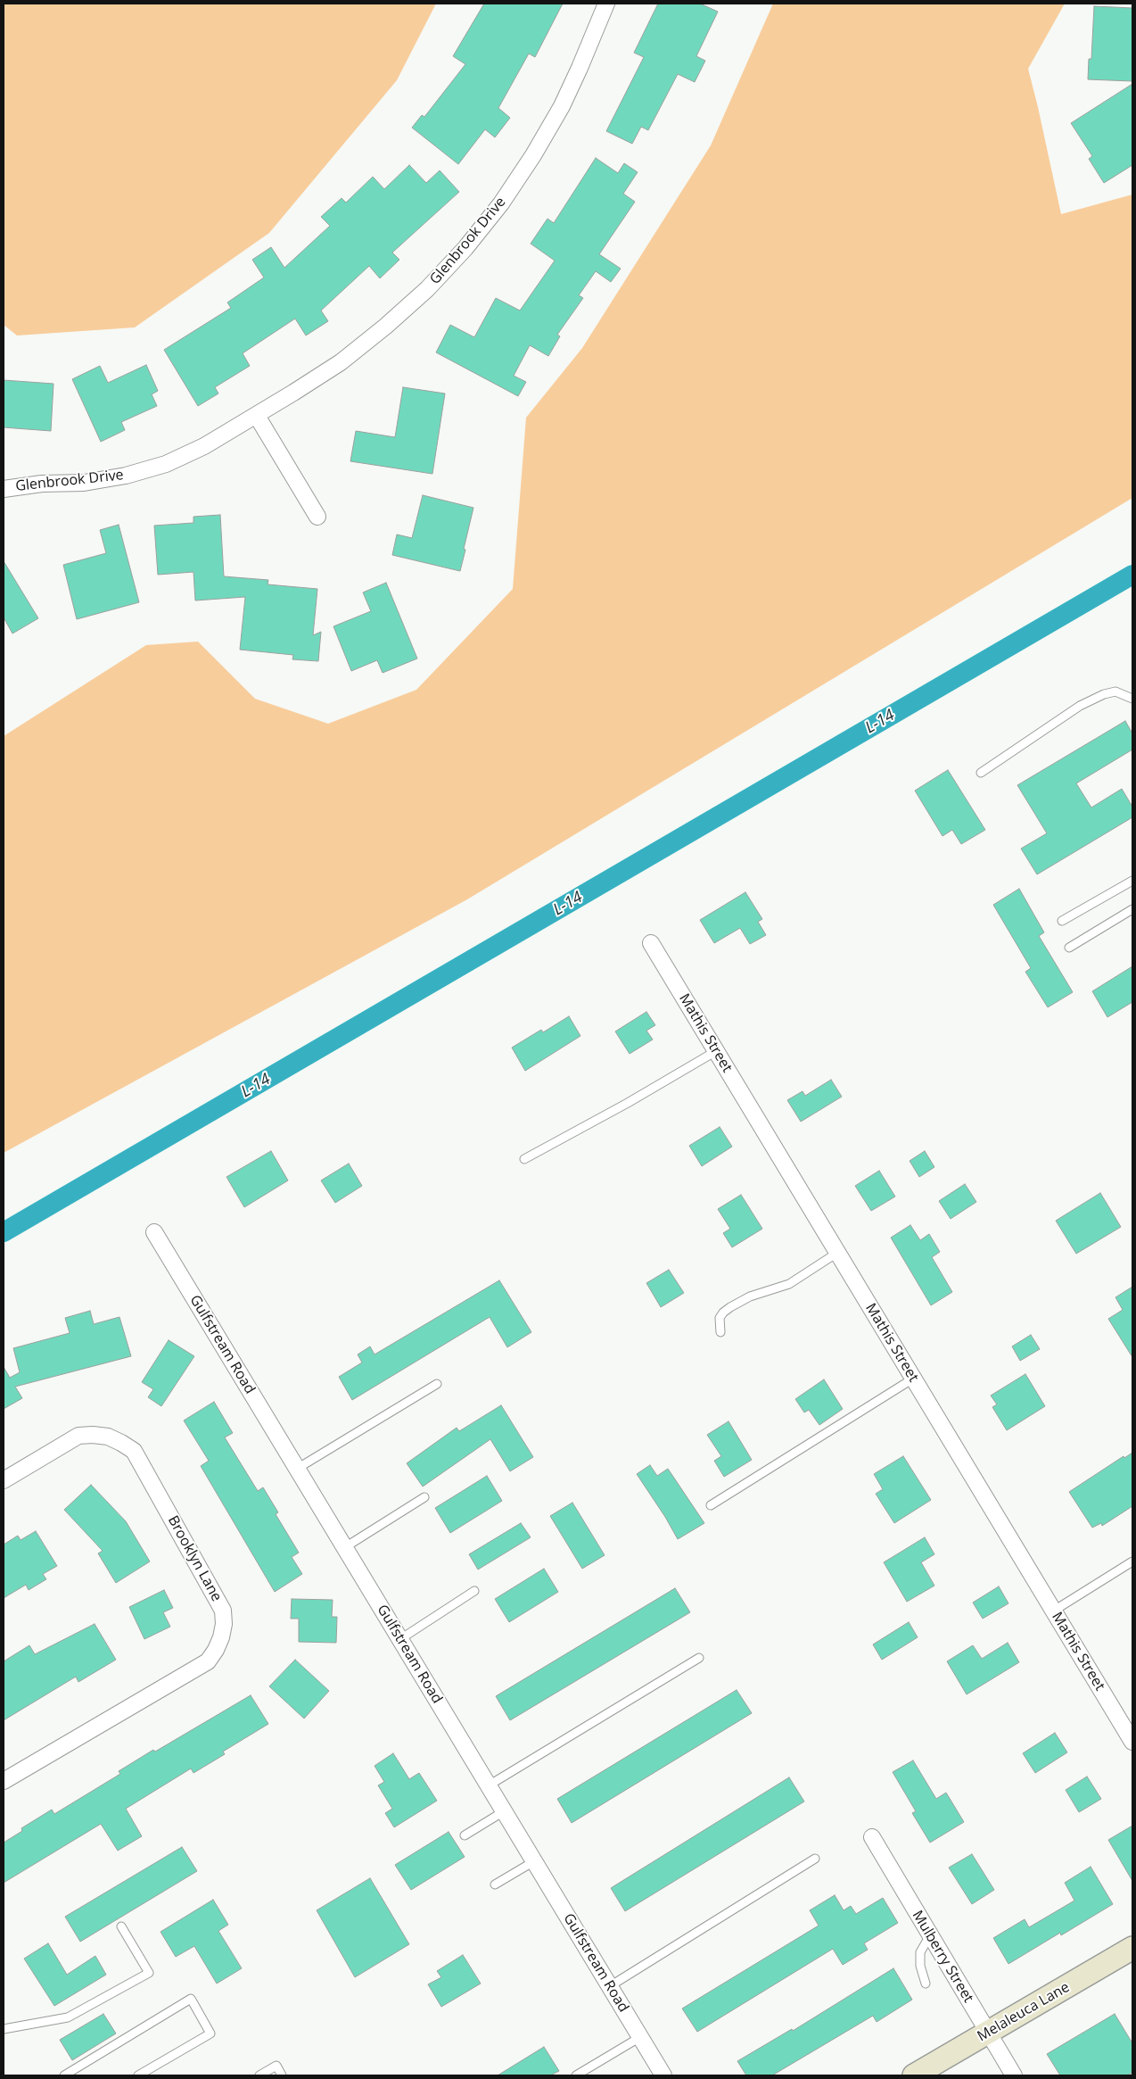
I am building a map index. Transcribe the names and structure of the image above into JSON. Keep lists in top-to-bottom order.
{
  "streets": {
    "street": [
      "Glenbrook Drive",
      "Mathis Street",
      "Gulfstream Road",
      "Brooklyn Lane",
      "Mulberry Street",
      "Melaleuca Lane"
    ]
  },
  "crossings": [
    ["Mulberry Street", "Melaleuca Lane"]
  ],
  "water": ["L-14"]
}
